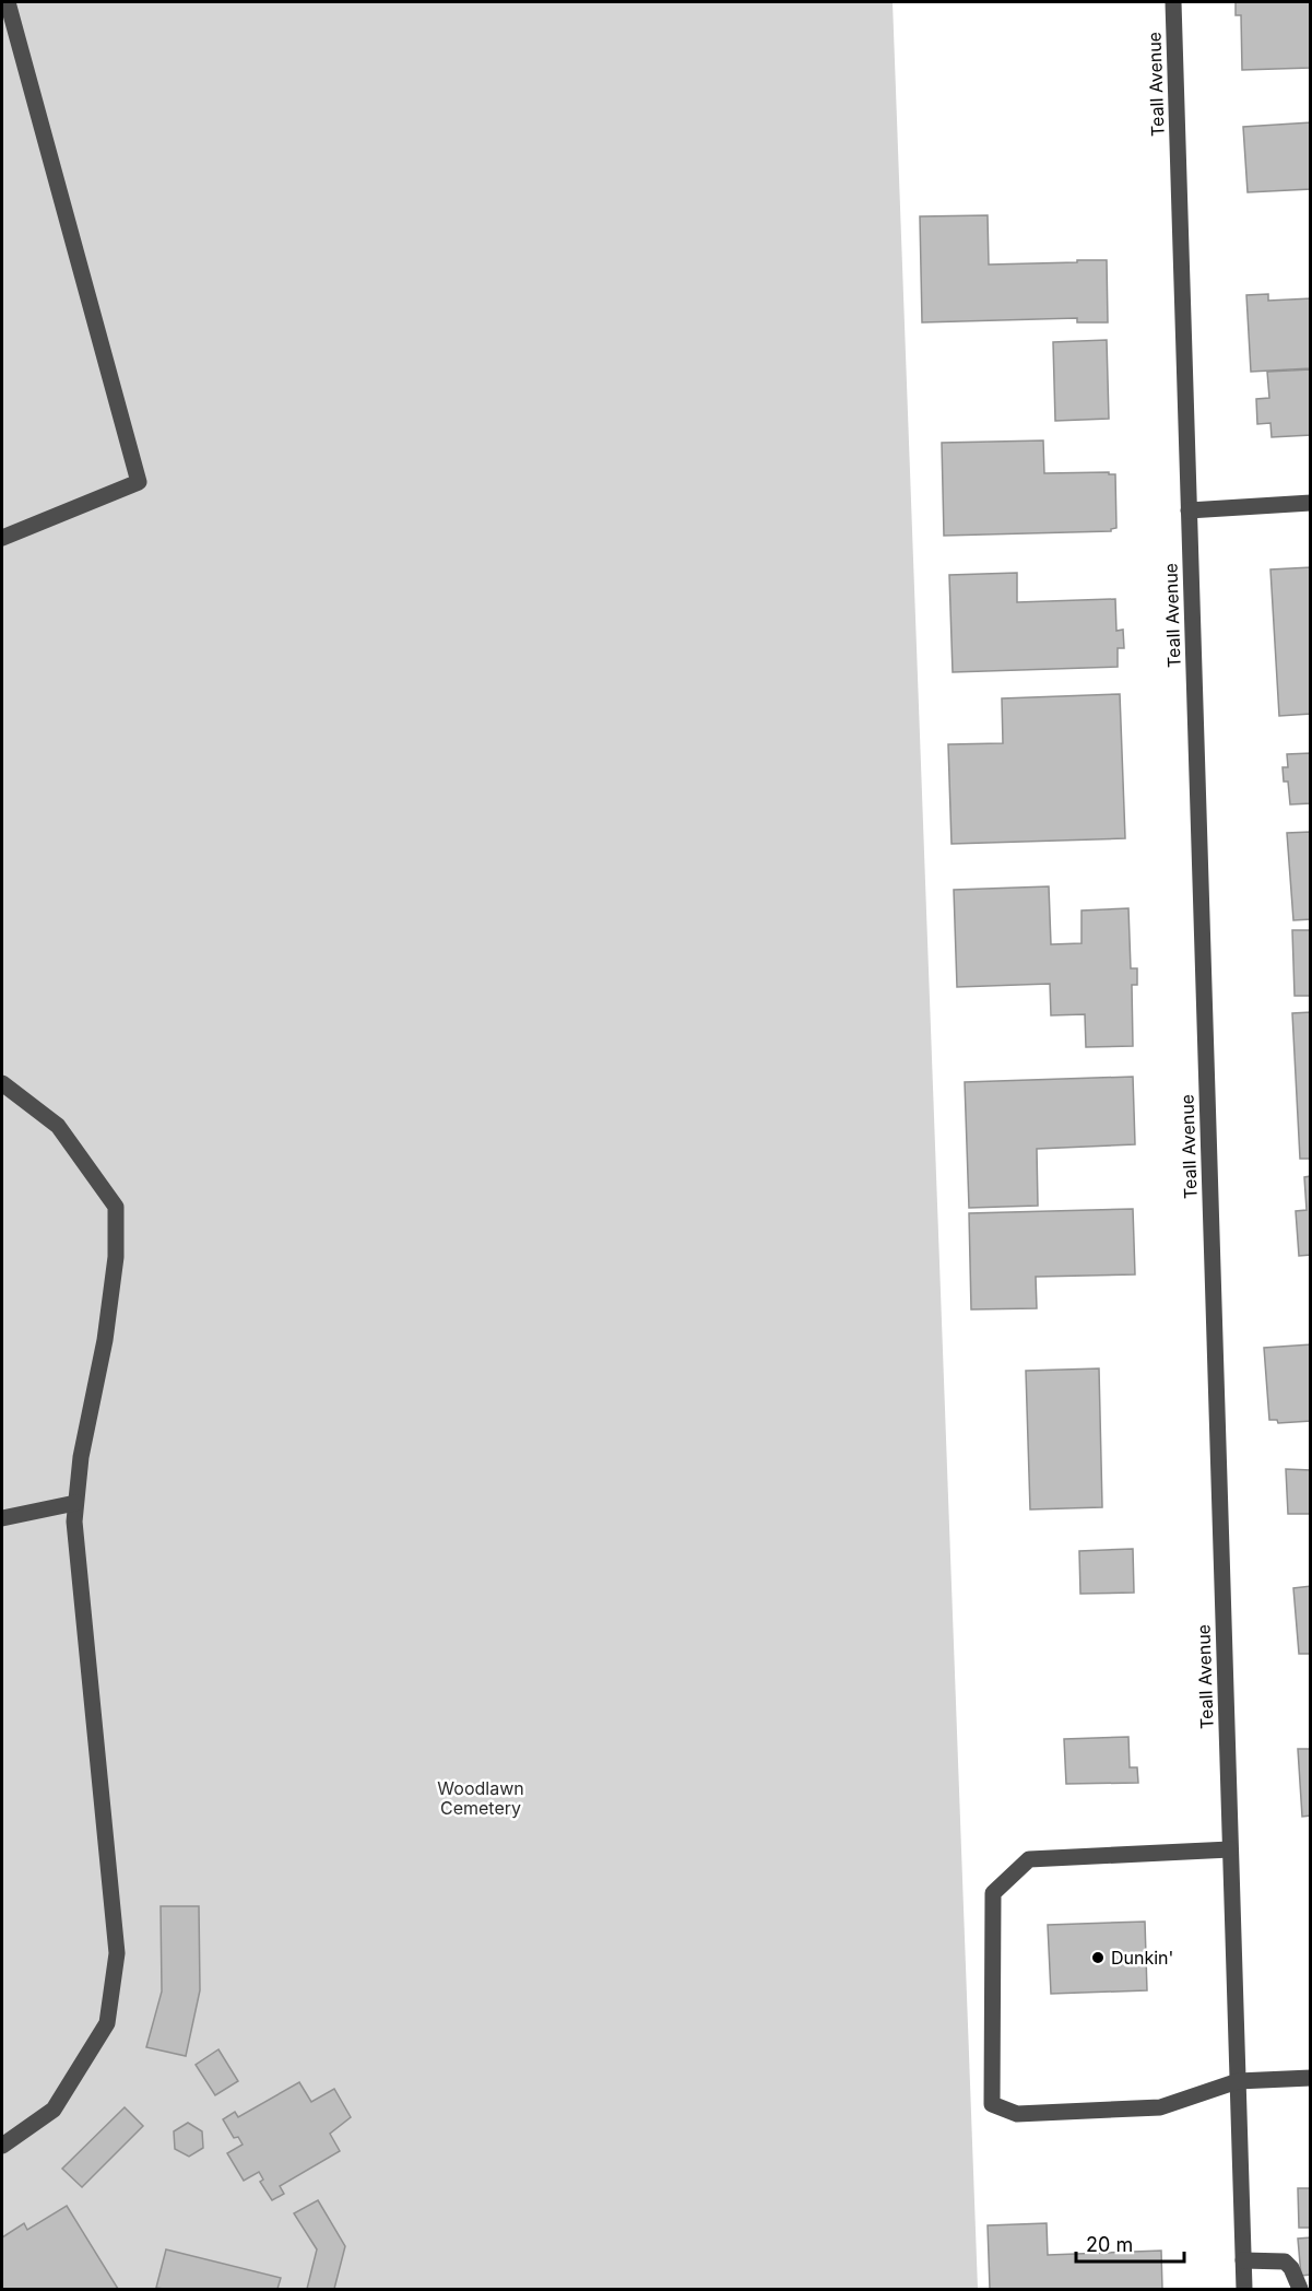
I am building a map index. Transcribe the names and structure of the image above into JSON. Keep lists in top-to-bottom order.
{
  "streets": {
    "street": ["Teall Avenue"]
  },
  "parks": ["Woodlawn Cemetery"],
  "places": ["Dunkin'"],
  "scale_bar": "20 m"
}
